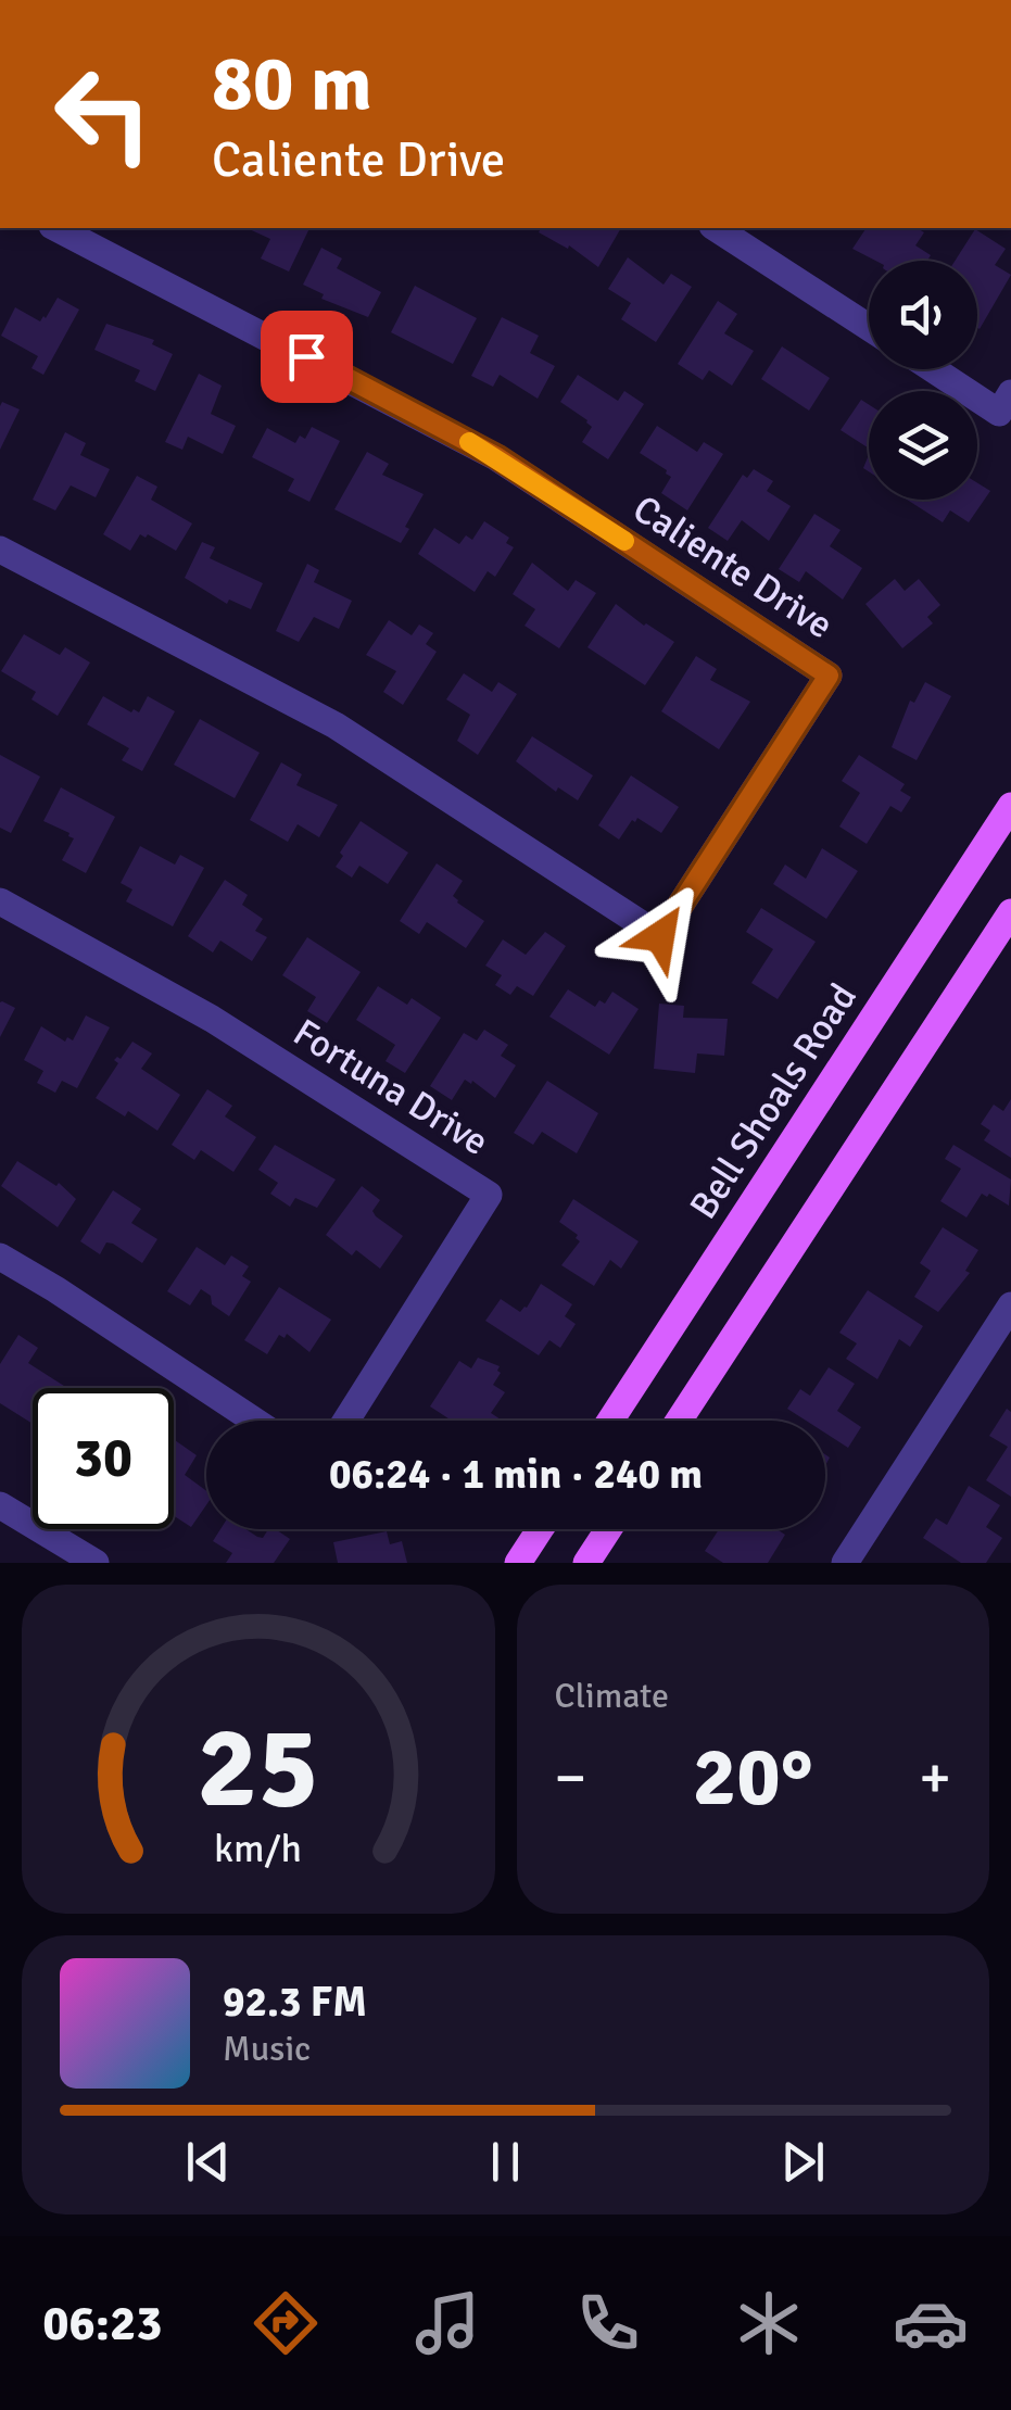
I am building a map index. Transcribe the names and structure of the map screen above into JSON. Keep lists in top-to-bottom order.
{
  "streets": {
    "main road": ["Bell Shoals Road"],
    "street": ["Caliente Drive", "Fortuna Drive"]
  },
  "page": {
    "turn": ["80 m", "Caliente Drive"],
    "limit": "30",
    "trip": "06:24 · 1 min · 240 m",
    "tile": "Climate",
    "heat": ["−", "20°", "+"],
    "song": ["92.3 FM", "Music"],
    "tabs": "06:23",
    "gauge": ["25", "km/h"]
  }
}
